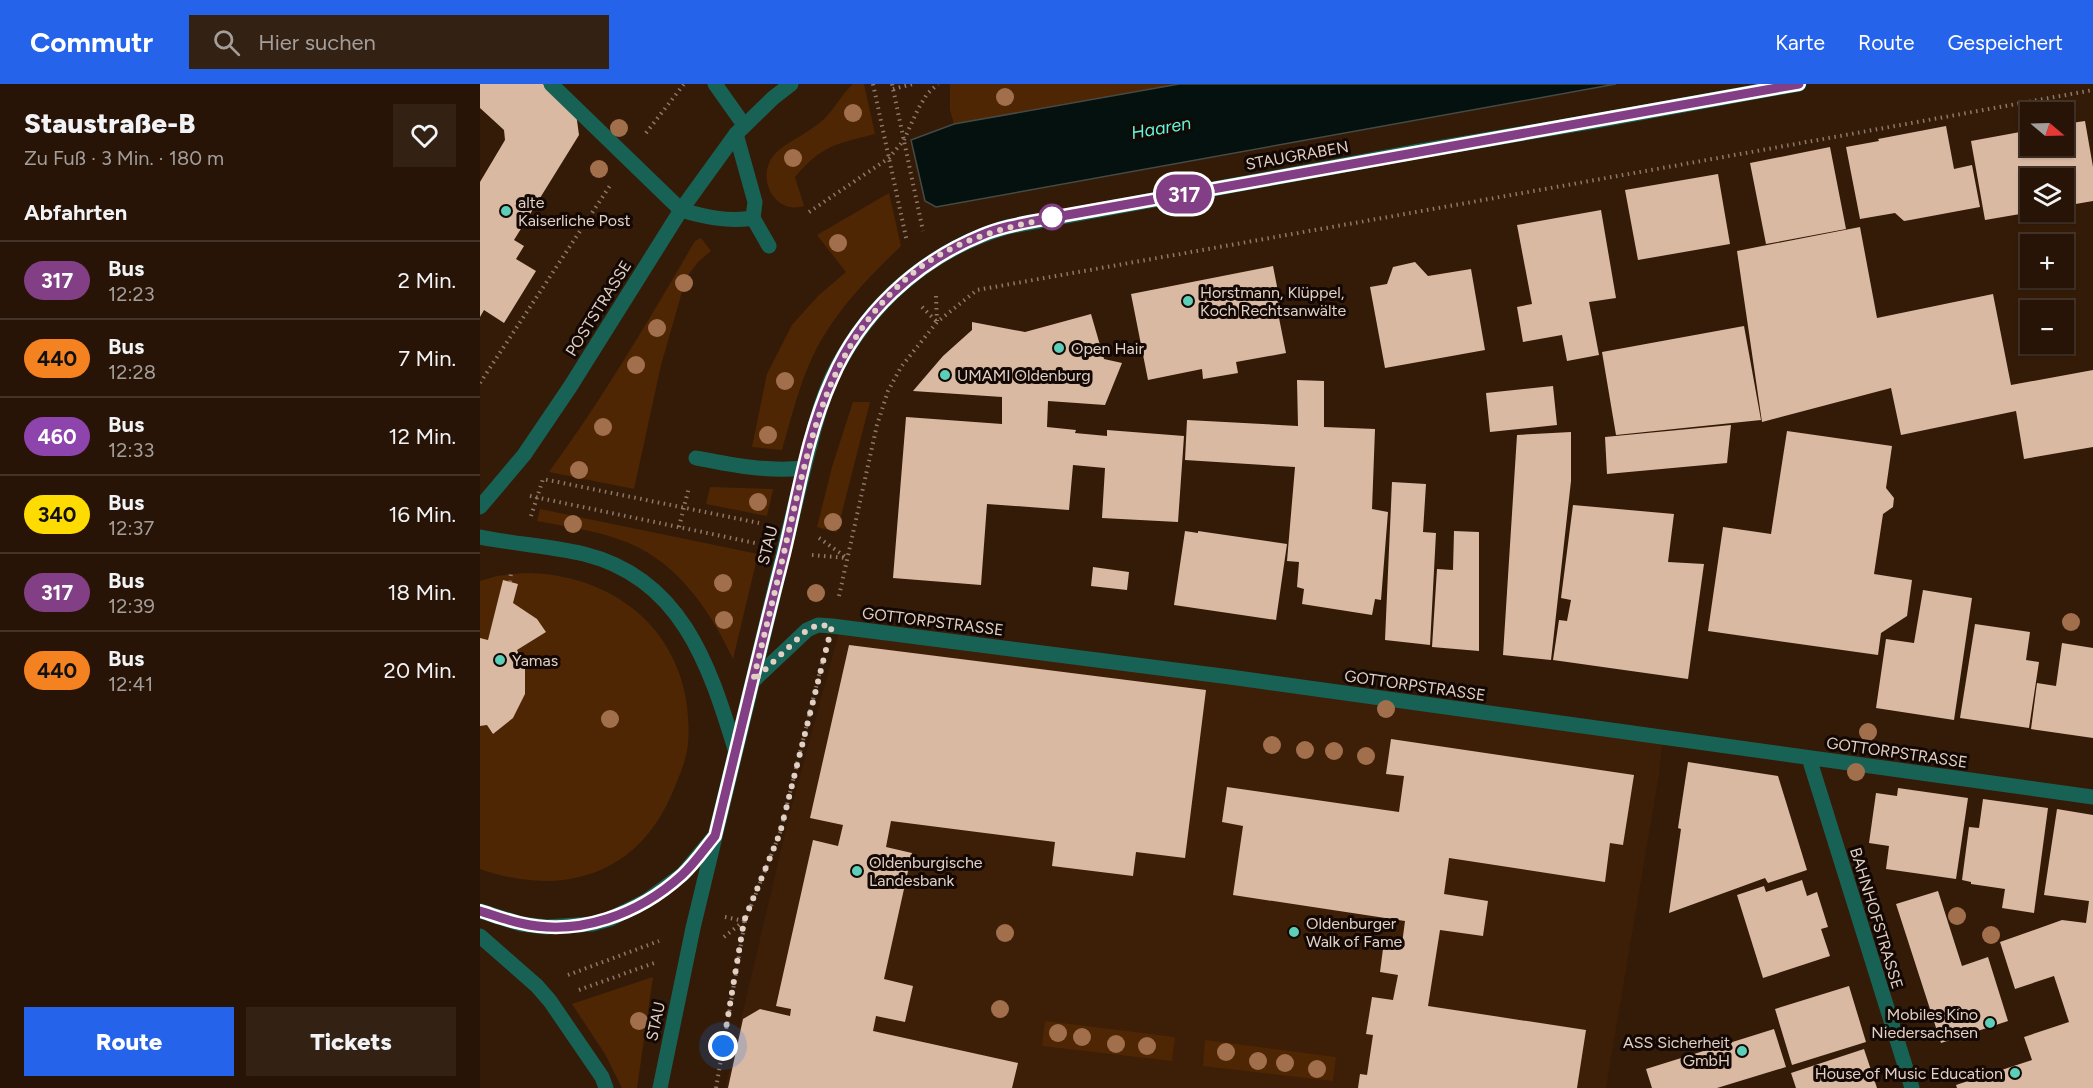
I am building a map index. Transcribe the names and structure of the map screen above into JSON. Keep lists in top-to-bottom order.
{
  "streets": {
    "street": [
      "STAUGRABEN",
      "POSTSTRASSE",
      "STAU",
      "GOTTORPSTRASSE",
      "BAHNHOFSTRASSE"
    ]
  },
  "crossings": [
    ["STAUGRABEN", "STAU"],
    ["STAU", "GOTTORPSTRASSE"],
    ["GOTTORPSTRASSE", "BAHNHOFSTRASSE"]
  ],
  "water": ["Haaren"],
  "places": [
    "alte Kaiserliche Post",
    "Horstmann, Klüppel, Koch Rechtsanwälte",
    "Open Hair",
    "UMAMI Oldenburg",
    "Yamas",
    "Oldenburgische Landesbank",
    "Oldenburger Walk of Fame",
    "Mobiles Kino Niedersachsen",
    "ASS Sicherheit GmbH",
    "House of Music Education"
  ],
  "lines": ["bus line 317"],
  "north": "right",
  "page": {
    "header": "Commutr",
    "search": "Hier suchen",
    "nav": ["Karte", "Route", "Gespeichert"],
    "heading": [
      ["Staustraße-B", "Zu Fuß · 3 Min. · 180 m"],
      "Abfahrten"
    ],
    "on_map": "317",
    "map_buttons": ["+", "−"],
    "list": [
      {
        "mark": "317",
        "name": "Bus",
        "note": "12:23",
        "value": "2 Min."
      },
      {
        "mark": "440",
        "name": "Bus",
        "note": "12:28",
        "value": "7 Min."
      },
      {
        "mark": "460",
        "name": "Bus",
        "note": "12:33",
        "value": "12 Min."
      },
      {
        "mark": "340",
        "name": "Bus",
        "note": "12:37",
        "value": "16 Min."
      },
      {
        "mark": "317",
        "name": "Bus",
        "note": "12:39",
        "value": "18 Min."
      },
      {
        "mark": "440",
        "name": "Bus",
        "note": "12:41",
        "value": "20 Min."
      }
    ],
    "buttons": ["Route", "Tickets"]
  }
}
